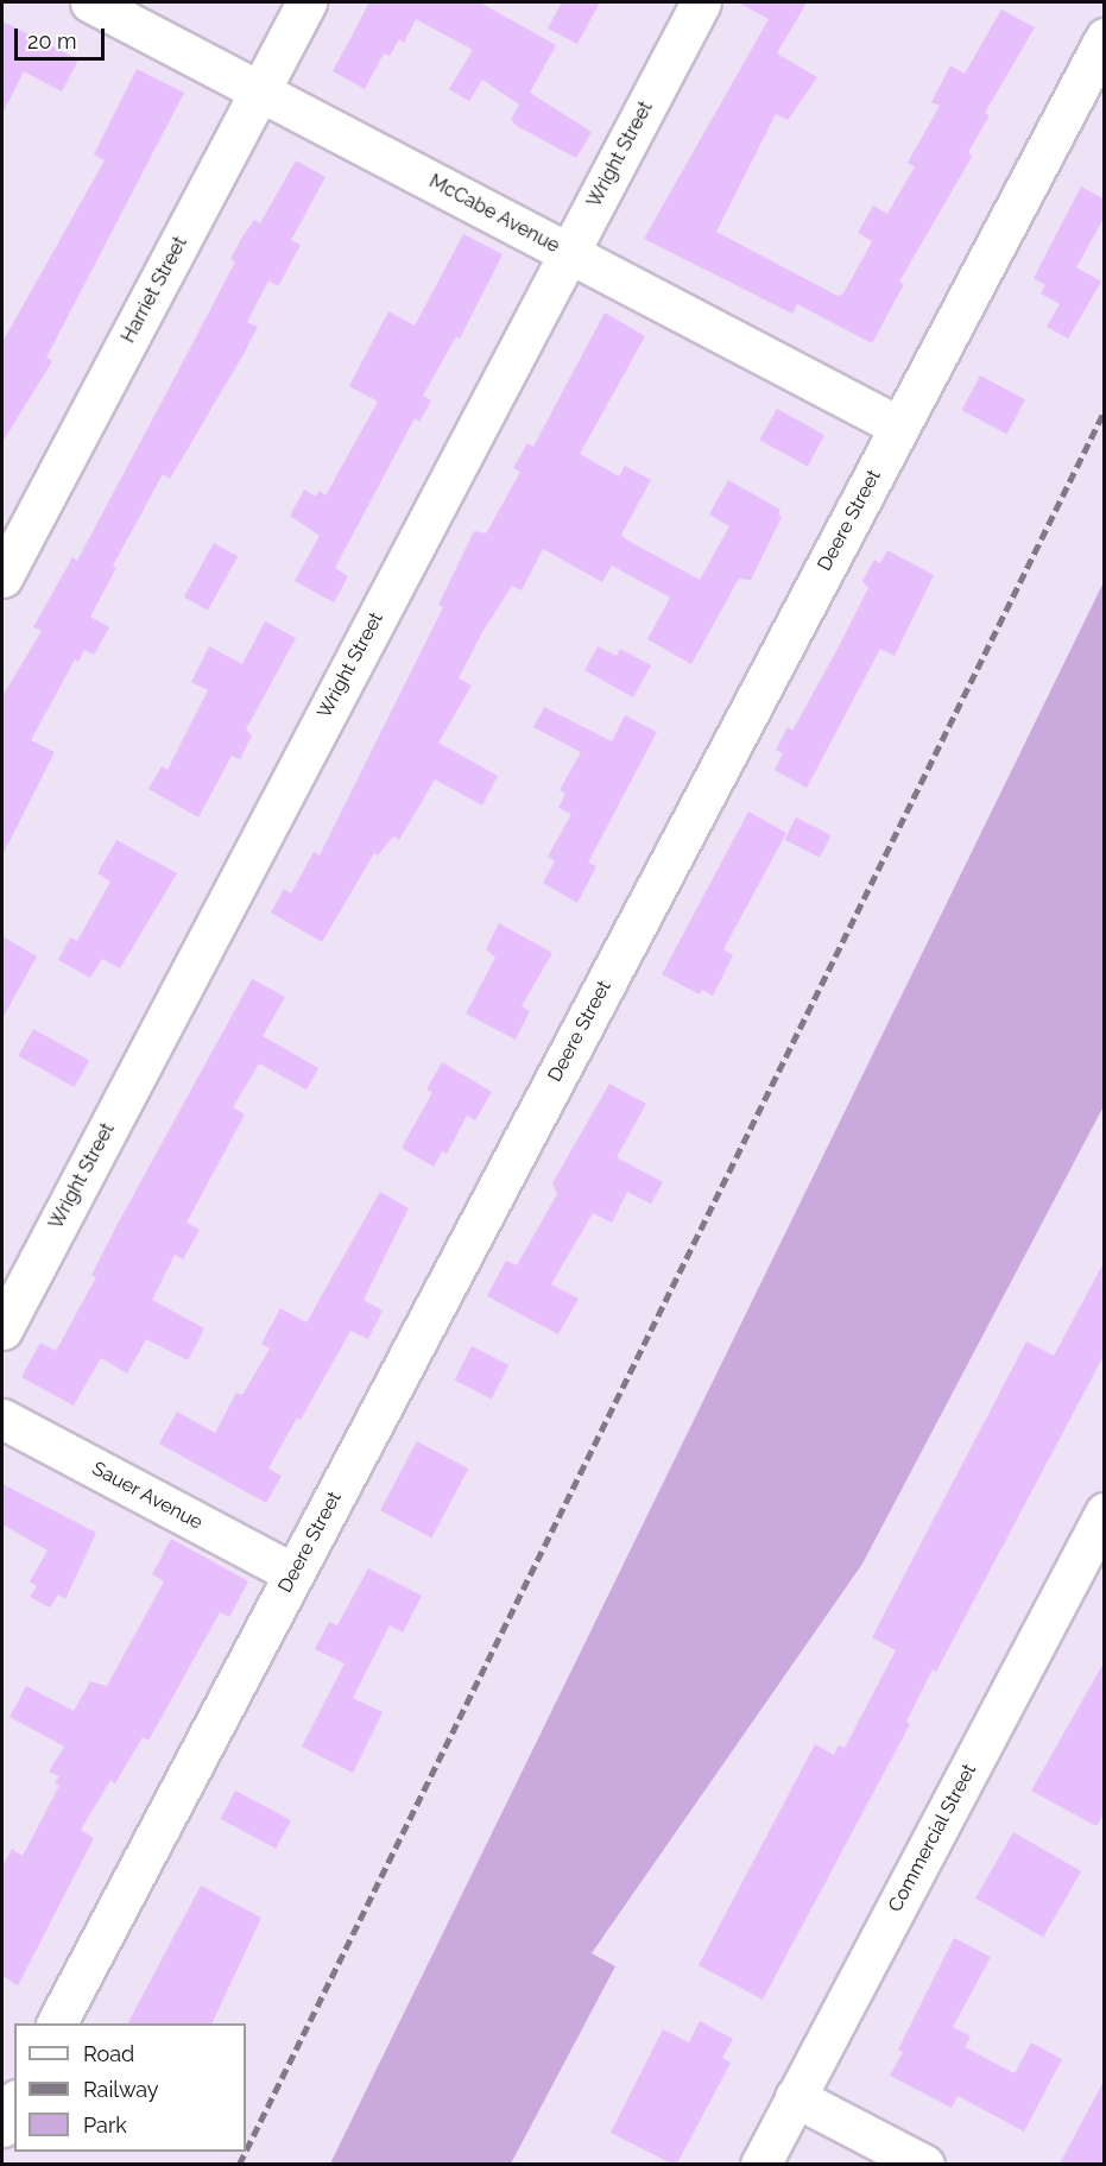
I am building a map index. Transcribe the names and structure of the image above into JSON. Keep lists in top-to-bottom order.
{
  "streets": {
    "street": [
      "Wright Street",
      "McCabe Avenue",
      "Harriet Street",
      "Deere Street",
      "Sauer Avenue",
      "Commercial Street"
    ]
  },
  "crossings": [
    ["Wright Street", "McCabe Avenue"],
    ["McCabe Avenue", "Harriet Street"],
    ["McCabe Avenue", "Deere Street"],
    ["Deere Street", "Sauer Avenue"]
  ],
  "legend": ["Road", "Railway", "Park"],
  "scale_bar": "20 m"
}
